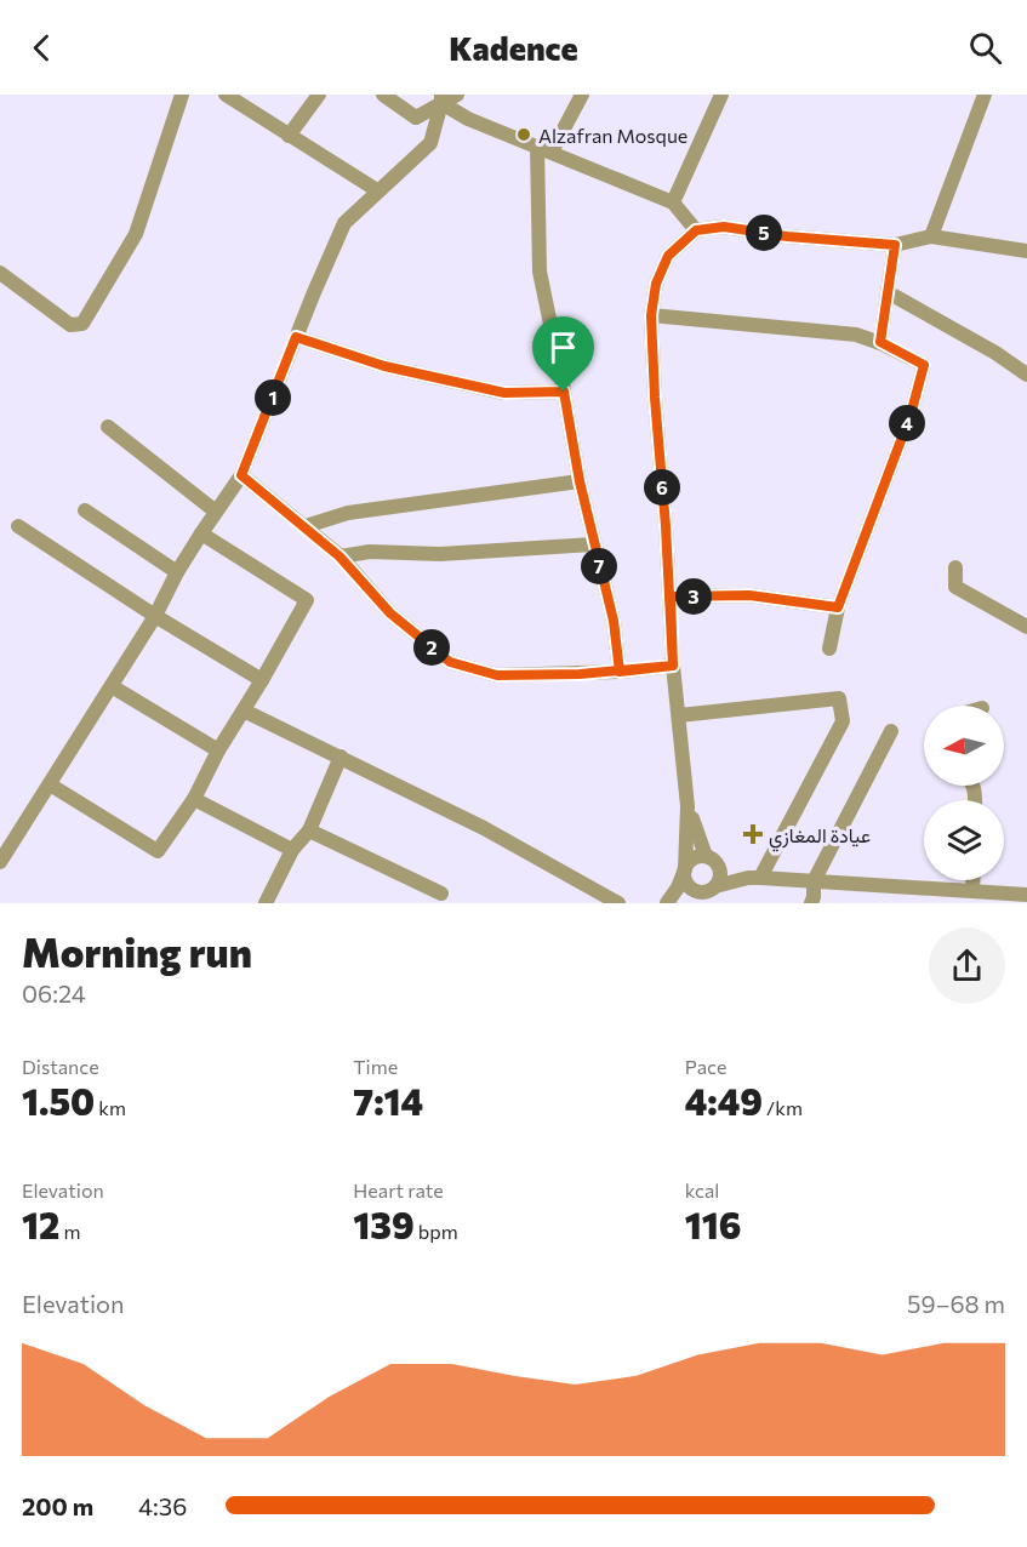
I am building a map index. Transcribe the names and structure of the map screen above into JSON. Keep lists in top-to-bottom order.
{
  "places": {
    "other": ["Alzafran Mosque"],
    "health": ["عيادة المغازي"]
  },
  "north": "left",
  "page": {
    "header": "Kadence",
    "pins": [
      "5",
      "1",
      "4",
      "6",
      "7",
      "3",
      "2"
    ],
    "heading": ["Morning run", "06:24"],
    "stats": [
      ["Distance", "1.50 km"],
      ["Time", "7:14"],
      ["Pace", "4:49 /km"],
      ["Elevation", "12 m"],
      ["Heart rate", "139 bpm"],
      ["kcal", "116"]
    ],
    "chart": ["Elevation", "59–68 m"],
    "list": [
      {
        "name": "200 m",
        "note": "4:36"
      }
    ]
  }
}
